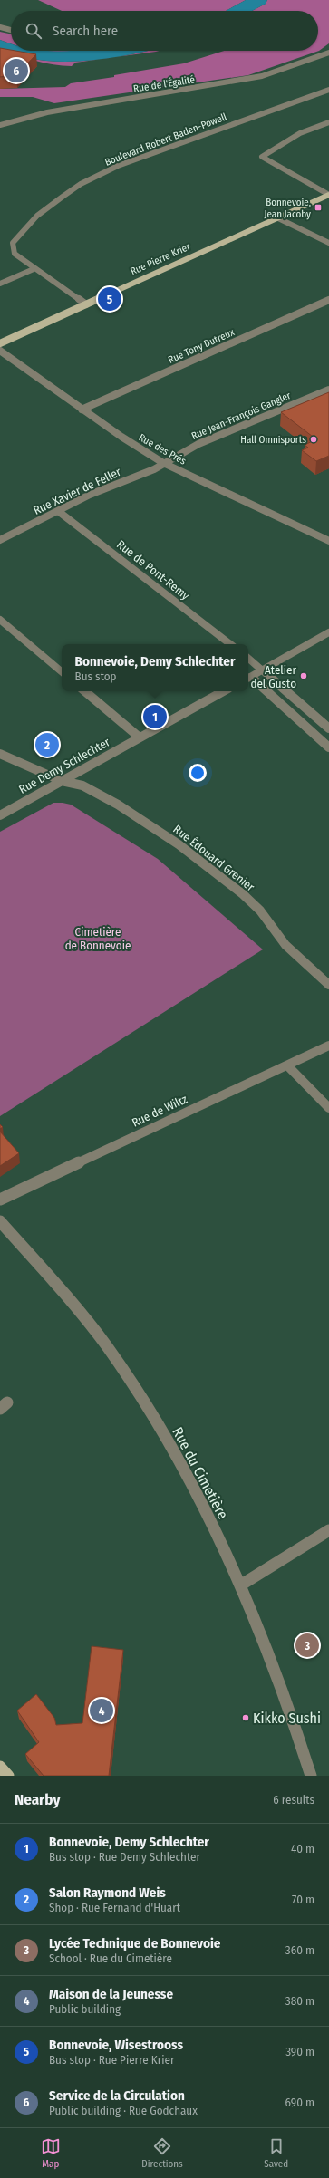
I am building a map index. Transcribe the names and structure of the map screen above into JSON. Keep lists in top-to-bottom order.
{
  "streets": {
    "main road": ["Rue Pierre Krier"],
    "street": [
      "Rue de l'Égalité",
      "Boulevard Robert Baden-Powell",
      "Rue Tony Dutreux",
      "Rue Jean-François Gangler",
      "Rue des Prés",
      "Rue Xavier de Feller",
      "Rue de Pont-Remy",
      "Rue Demy Schlechter",
      "Rue Édouard Grenier",
      "Rue de Wiltz",
      "Rue du Cimetière"
    ]
  },
  "crossings": [
    ["Rue Tony Dutreux", "Rue des Prés"],
    ["Rue Jean-François Gangler", "Rue des Prés"],
    ["Rue Jean-François Gangler", "Rue Xavier de Feller"],
    ["Rue des Prés", "Rue Xavier de Feller"],
    ["Rue Xavier de Feller", "Rue de Pont-Remy"],
    ["Rue Demy Schlechter", "Rue Édouard Grenier"]
  ],
  "parks": ["Cimetière de Bonnevoie"],
  "places": {
    "transit": ["Bonnevoie, Jean Jacoby"],
    "other": ["Hall Omnisports", "Atelier del Gusto", "Kikko Sushi"]
  },
  "page": {
    "search": "Search here",
    "pins": [
      "6",
      "5",
      "1",
      "2",
      "3",
      "4"
    ],
    "popup": ["Bonnevoie, Demy Schlechter", "Bus stop"],
    "heading": ["Nearby", "6 results"],
    "list": [
      {
        "mark": "1",
        "name": "Bonnevoie, Demy Schlechter",
        "note": "Bus stop · Rue Demy Schlechter",
        "value": "40 m"
      },
      {
        "mark": "2",
        "name": "Salon Raymond Weis",
        "note": "Shop · Rue Fernand d'Huart",
        "value": "70 m"
      },
      {
        "mark": "3",
        "name": "Lycée Technique de Bonnevoie",
        "note": "School · Rue du Cimetière",
        "value": "360 m"
      },
      {
        "mark": "4",
        "name": "Maison de la Jeunesse",
        "note": "Public building",
        "value": "380 m"
      },
      {
        "mark": "5",
        "name": "Bonnevoie, Wisestrooss",
        "note": "Bus stop · Rue Pierre Krier",
        "value": "390 m"
      },
      {
        "mark": "6",
        "name": "Service de la Circulation",
        "note": "Public building · Rue Godchaux",
        "value": "690 m"
      }
    ],
    "nav": ["Map", "Directions", "Saved"]
  }
}
